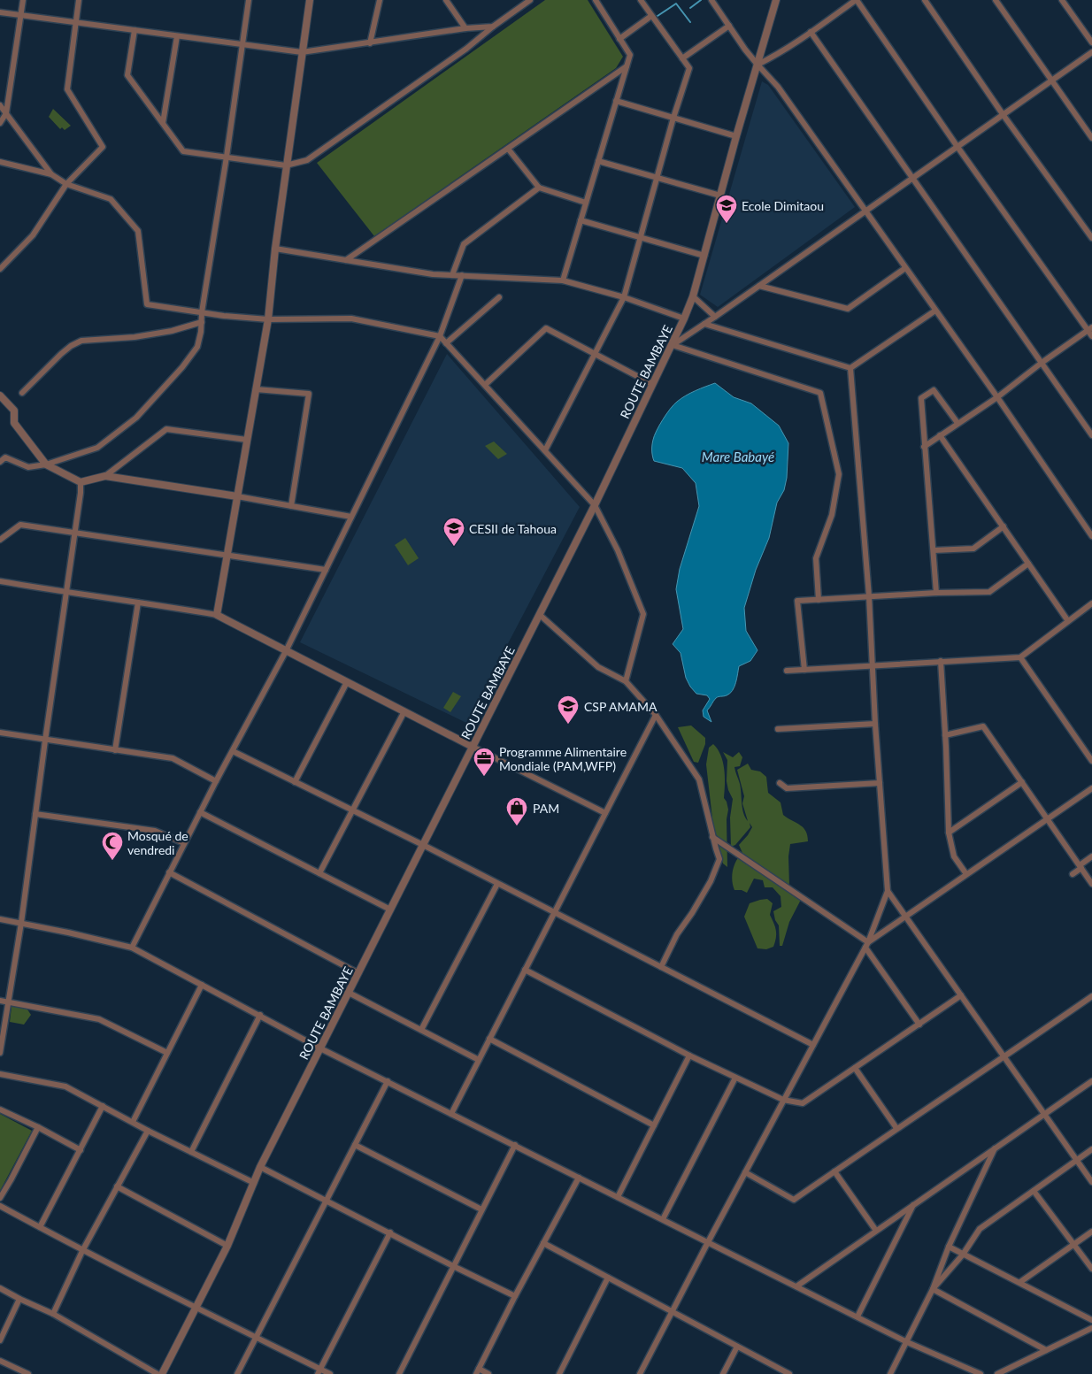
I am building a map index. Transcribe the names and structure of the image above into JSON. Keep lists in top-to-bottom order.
{
  "streets": {
    "street": ["ROUTE BAMBAYE"]
  },
  "water": ["Mare Babayé"],
  "places": {
    "school or university": ["Ecole Dimitaou", "CESII de Tahoua", "CSP AMAMA"],
    "office": ["Programme Alimentaire Mondiale (PAM,WFP)"],
    "shop": ["PAM"],
    "mosque": ["Mosqué de vendredi"]
  }
}
